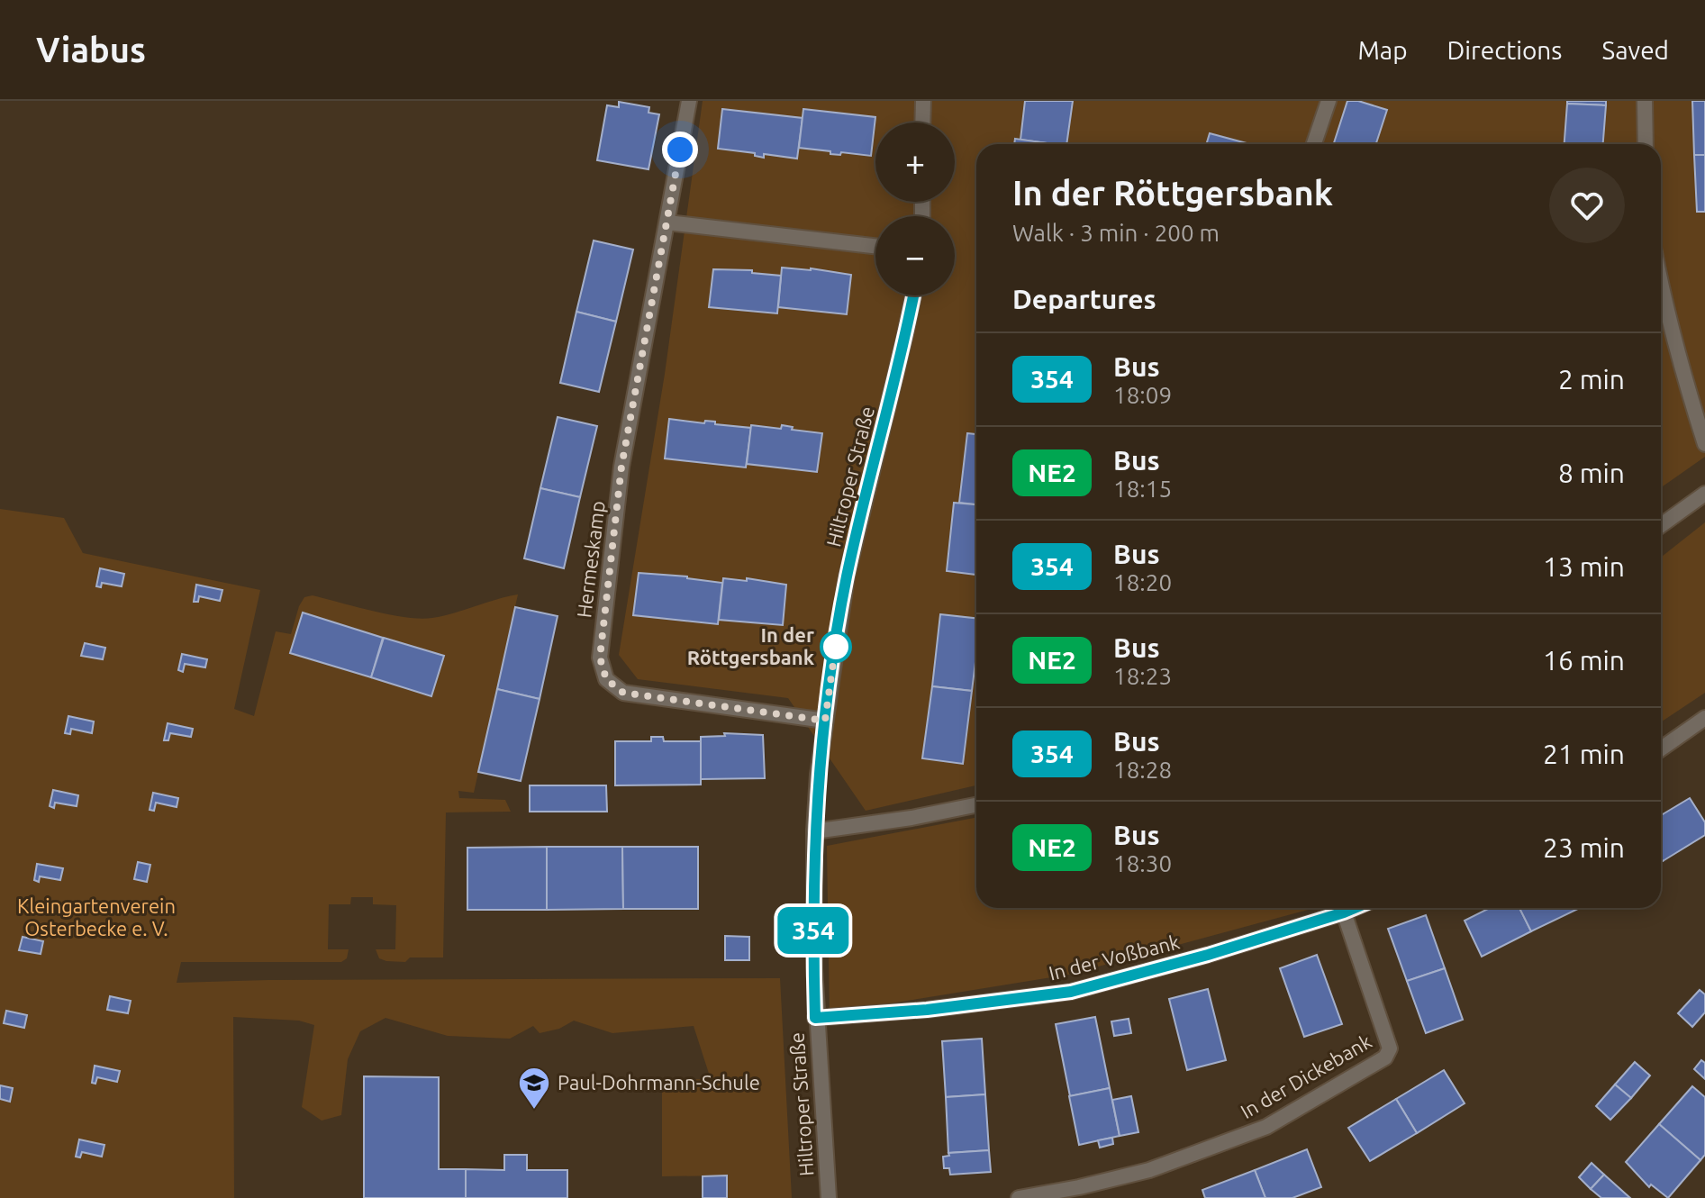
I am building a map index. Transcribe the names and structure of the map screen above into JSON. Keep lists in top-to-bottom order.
{
  "streets": {
    "street": [
      "Hiltroper Straße",
      "Hermeskamp",
      "In der Voßbank",
      "In der Dickebank"
    ]
  },
  "crossings": [
    ["Hiltroper Straße", "Hermeskamp"],
    ["Hiltroper Straße", "In der Voßbank"],
    ["In der Voßbank", "In der Dickebank"]
  ],
  "parks": ["Kleingartenverein Osterbecke e. V."],
  "places": {
    "other": ["In der Röttgersbank"],
    "school or university": ["Paul-Dohrmann-Schule"]
  },
  "lines": ["bus line 354"],
  "page": {
    "header": "Viabus",
    "nav": ["Map", "Directions", "Saved"],
    "on_map": "354",
    "map_buttons": ["+", "−"],
    "heading": [
      ["In der Röttgersbank", "Walk · 3 min · 200 m"],
      "Departures"
    ],
    "list": [
      {
        "mark": "354",
        "name": "Bus",
        "note": "18:09",
        "value": "2 min"
      },
      {
        "mark": "NE2",
        "name": "Bus",
        "note": "18:15",
        "value": "8 min"
      },
      {
        "mark": "354",
        "name": "Bus",
        "note": "18:20",
        "value": "13 min"
      },
      {
        "mark": "NE2",
        "name": "Bus",
        "note": "18:23",
        "value": "16 min"
      },
      {
        "mark": "354",
        "name": "Bus",
        "note": "18:28",
        "value": "21 min"
      },
      {
        "mark": "NE2",
        "name": "Bus",
        "note": "18:30",
        "value": "23 min"
      }
    ]
  }
}
